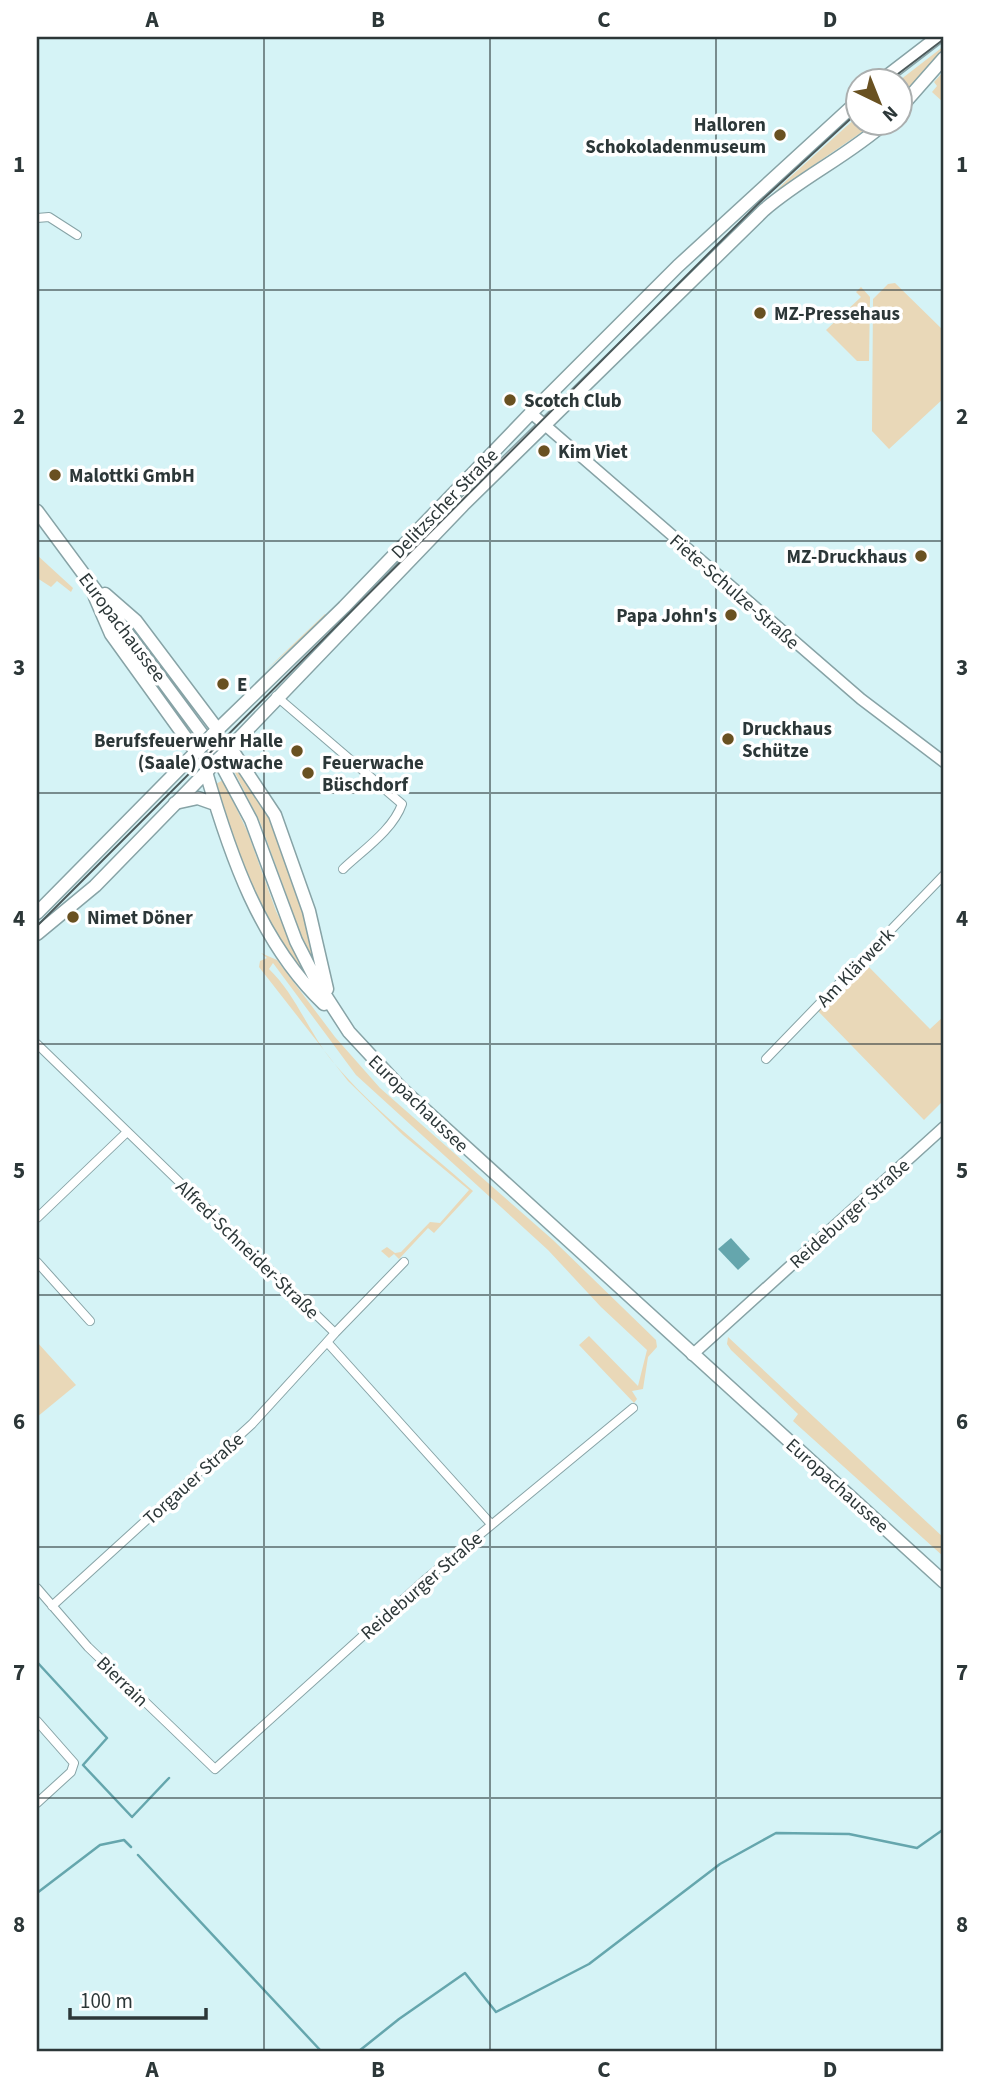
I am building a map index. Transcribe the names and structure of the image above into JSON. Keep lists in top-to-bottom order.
{
  "streets": {
    "main road": ["Delitzscher Straße", "Europachaussee"],
    "street": [
      "Fiete-Schulze-Straße",
      "Am Klärwerk",
      "Reideburger Straße",
      "Alfred-Schneider-Straße",
      "Torgauer Straße",
      "Bierrain"
    ]
  },
  "crossings": [
    ["Delitzscher Straße", "Fiete-Schulze-Straße"],
    ["Europachaussee", "Reideburger Straße"],
    ["Reideburger Straße", "Alfred-Schneider-Straße"],
    ["Reideburger Straße", "Bierrain"],
    ["Alfred-Schneider-Straße", "Torgauer Straße"],
    ["Torgauer Straße", "Bierrain"]
  ],
  "places": [
    "Halloren Schokoladenmuseum",
    "MZ-Pressehaus",
    "Scotch Club",
    "Kim Viet",
    "Malottki GmbH",
    "MZ-Druckhaus",
    "Papa John's",
    "E",
    "Druckhaus Schütze",
    "Berufsfeuerwehr Halle (Saale) Ostwache",
    "Feuerwache Büschdorf",
    "Nimet Döner"
  ],
  "scale_bar": "100 m",
  "north": "bottom right",
  "grid": {
    "columns": [
      "A",
      "B",
      "C",
      "D"
    ],
    "rows": [
      "1",
      "2",
      "3",
      "4",
      "5",
      "6",
      "7",
      "8"
    ]
  }
}
